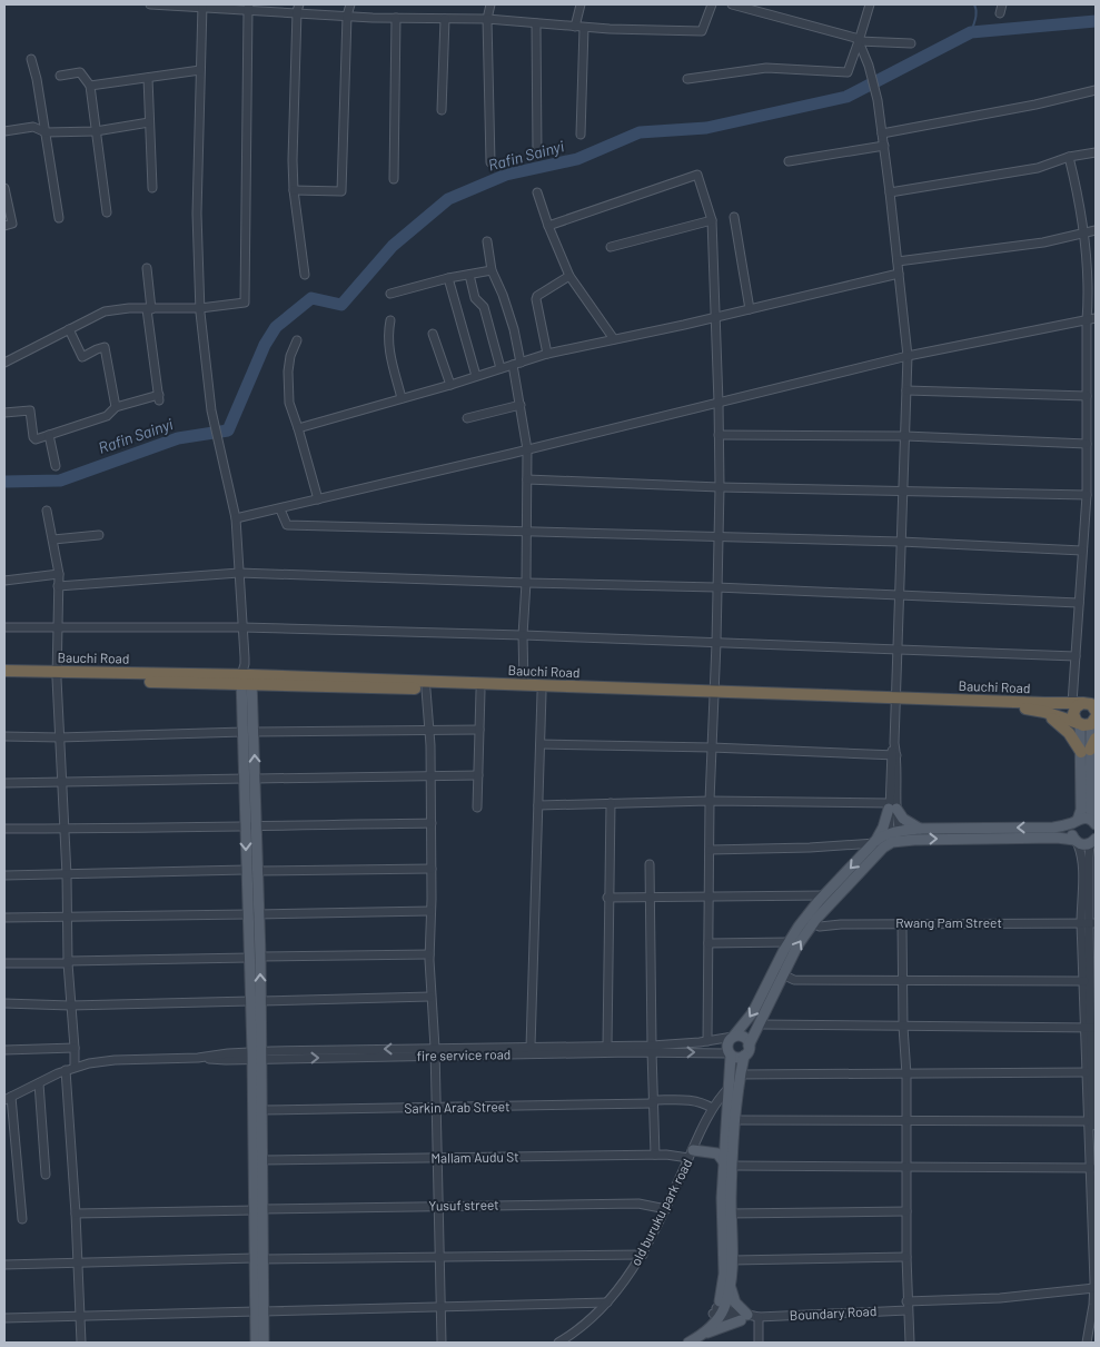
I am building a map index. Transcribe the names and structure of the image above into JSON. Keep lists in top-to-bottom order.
{
  "streets": {
    "highway": ["Bauchi Road"],
    "street": [
      "Rwang Pam Street",
      "fire service road",
      "Sarkin Arab Street",
      "Mallam Audu St",
      "Yusuf street",
      "old buruku park road",
      "Boundary Road"
    ]
  },
  "crossings": [
    ["Sarkin Arab Street", "old buruku park road"],
    ["Mallam Audu St", "old buruku park road"],
    ["Yusuf street", "old buruku park road"]
  ],
  "water": ["Rafin Sainyi"]
}
